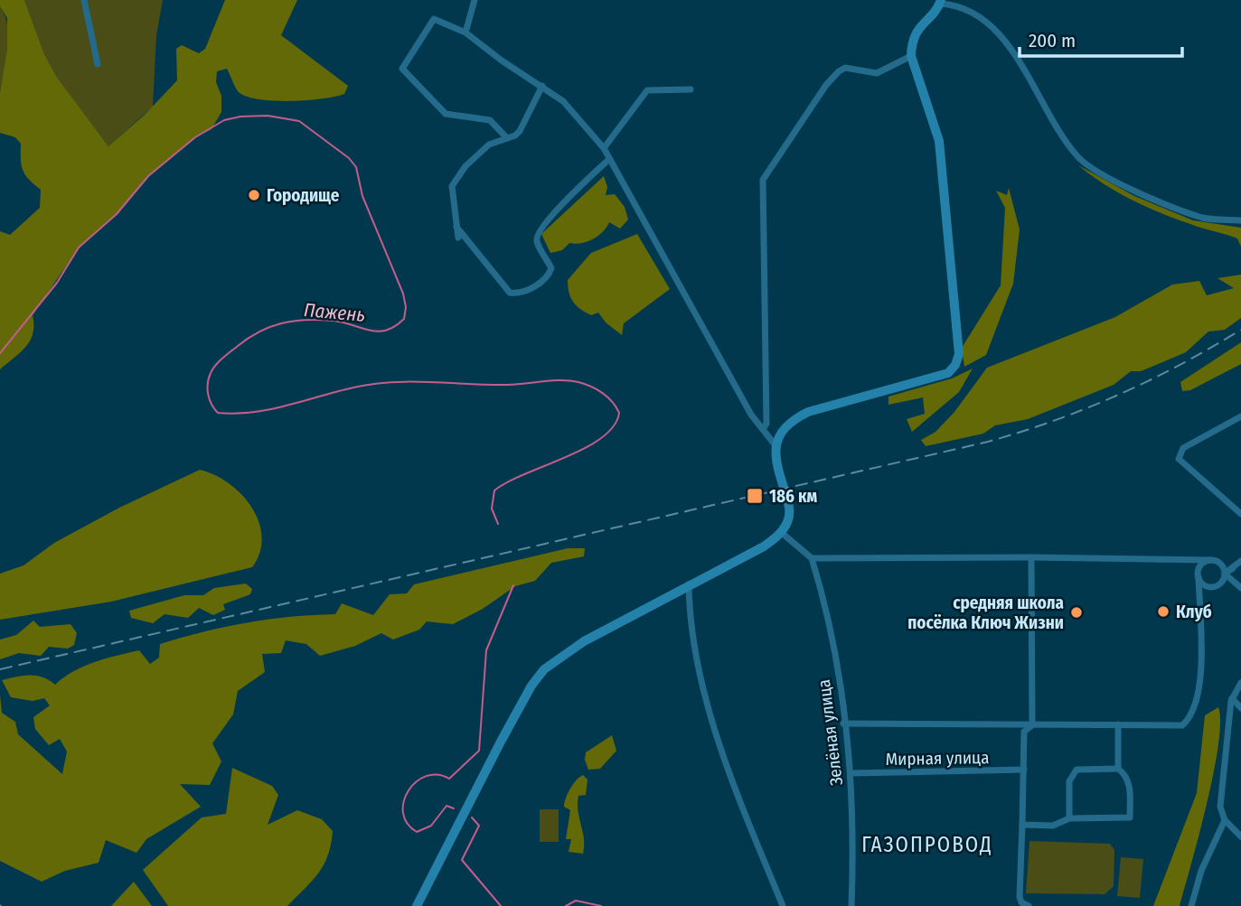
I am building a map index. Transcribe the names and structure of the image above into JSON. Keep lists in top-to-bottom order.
{
  "streets": {
    "street": ["Зелёная улица", "Мирная улица"]
  },
  "crossings": [
    ["Зелёная улица", "Мирная улица"]
  ],
  "districts": ["ГАЗОПРОВОД"],
  "water": ["Пажень"],
  "places": {
    "other": ["Городище", "Клуб", "средняя школа посёлка Ключ Жизни"],
    "transit": ["186 км"]
  },
  "scale_bar": "200 m"
}
